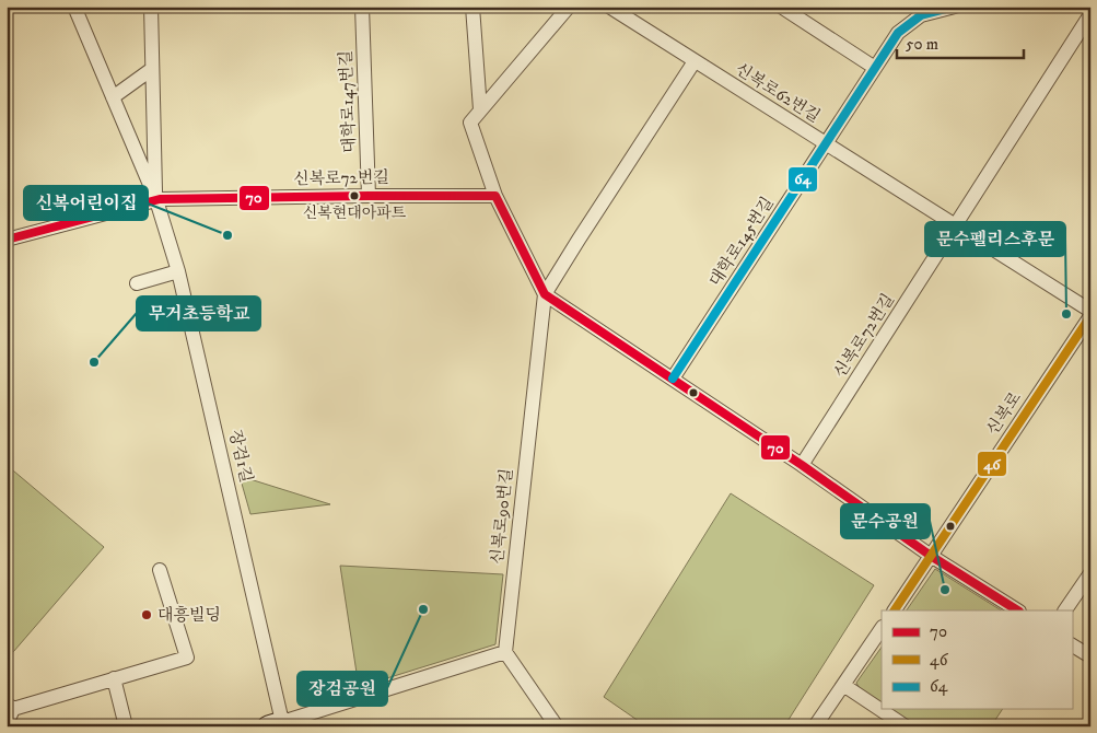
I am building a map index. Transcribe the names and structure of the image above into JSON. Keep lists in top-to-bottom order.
{
  "streets": {
    "street": [
      "신복로62번길",
      "대학로147번길",
      "신복로72번길",
      "대학로145번길",
      "신복로",
      "장검1길",
      "신복로90번길"
    ]
  },
  "crossings": [
    ["신복로62번길", "신복로72번길"],
    ["신복로62번길", "대학로145번길"],
    ["대학로147번길", "신복로72번길"],
    ["신복로72번길", "장검1길"]
  ],
  "places": [
    "신복현대아파트",
    "신복어린이집",
    "문수펠리스후문",
    "무거초등학교",
    "문수공원",
    "장검공원",
    "대흥빌딩"
  ],
  "lines": ["transit line 64", "transit line 70", "transit line 46"],
  "legend": ["70", "46", "64"],
  "scale_bar": "50 m"
}
